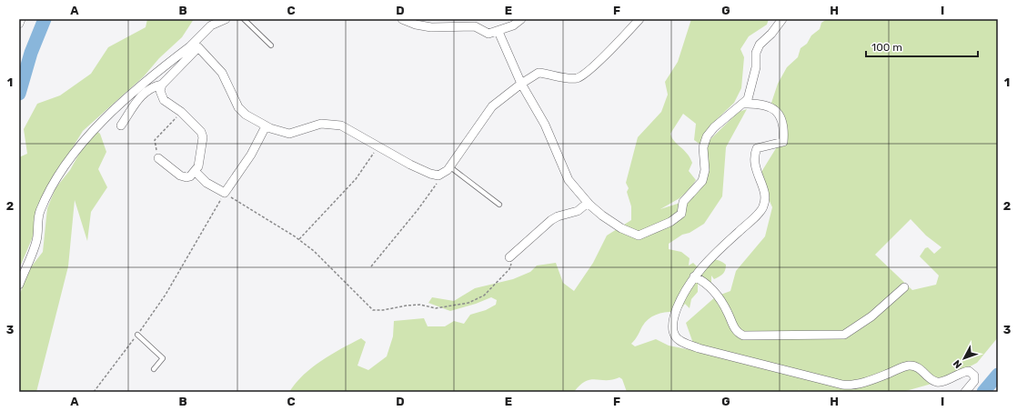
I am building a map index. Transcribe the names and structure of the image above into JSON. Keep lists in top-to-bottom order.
{
  "scale_bar": "100 m",
  "north": "bottom left",
  "grid": {
    "columns": [
      "A",
      "B",
      "C",
      "D",
      "E",
      "F",
      "G",
      "H",
      "I"
    ],
    "rows": ["1", "2", "3"]
  }
}
